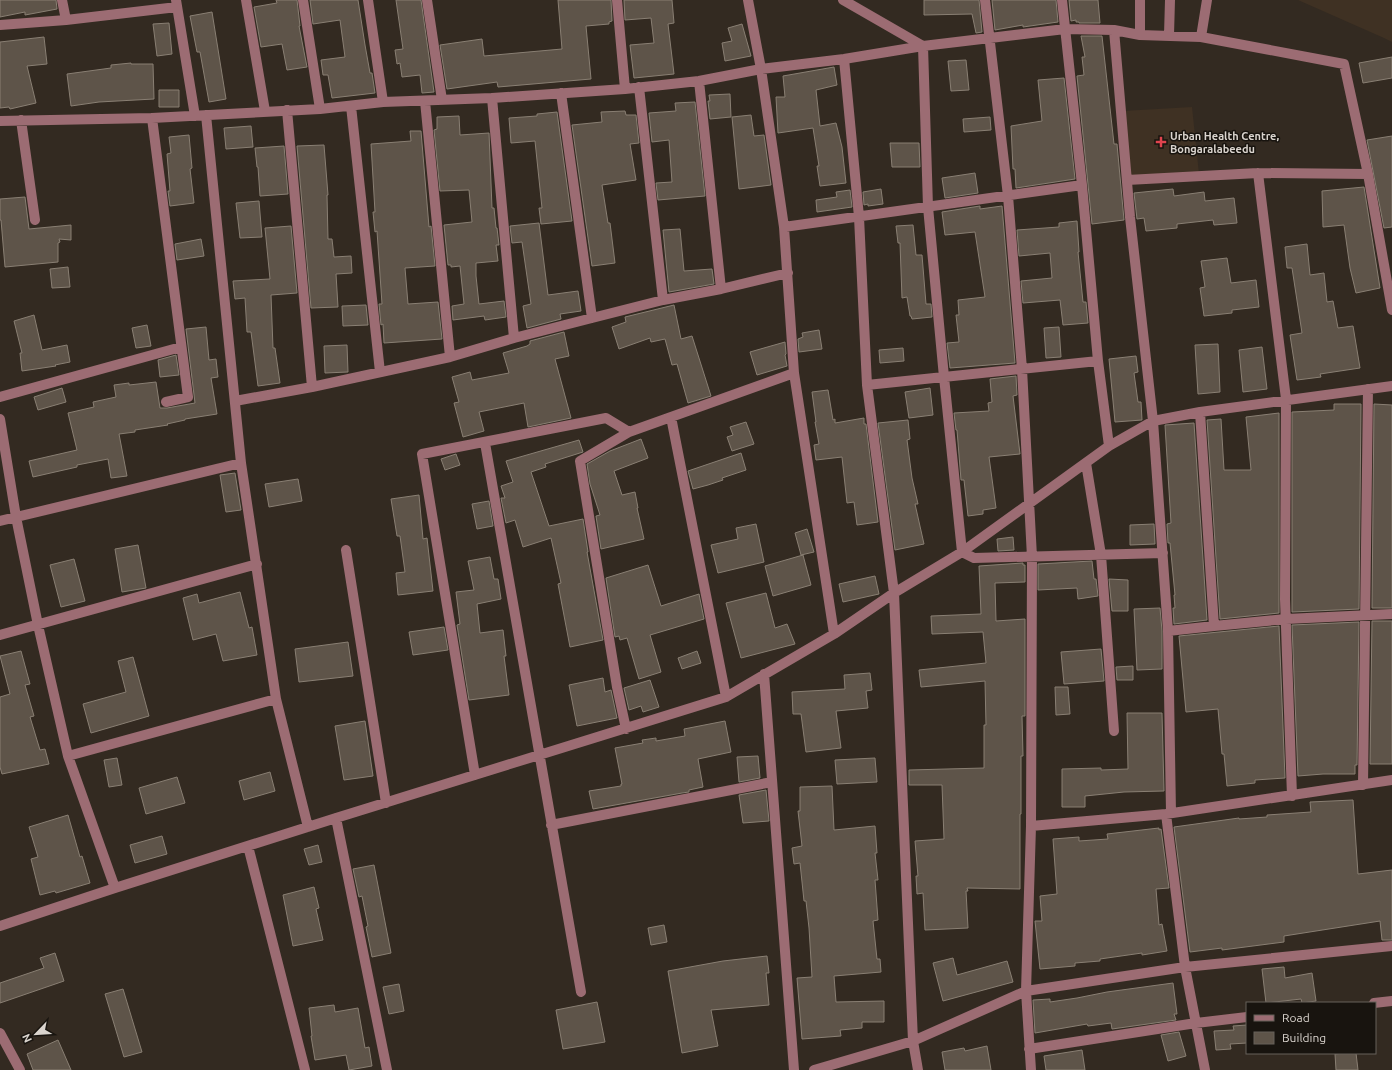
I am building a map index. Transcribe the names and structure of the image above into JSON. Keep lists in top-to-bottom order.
{
  "places": {
    "health": ["Urban Health Centre, Bongaralabeedu"]
  },
  "legend": ["Road", "Building"],
  "north": "bottom left"
}
